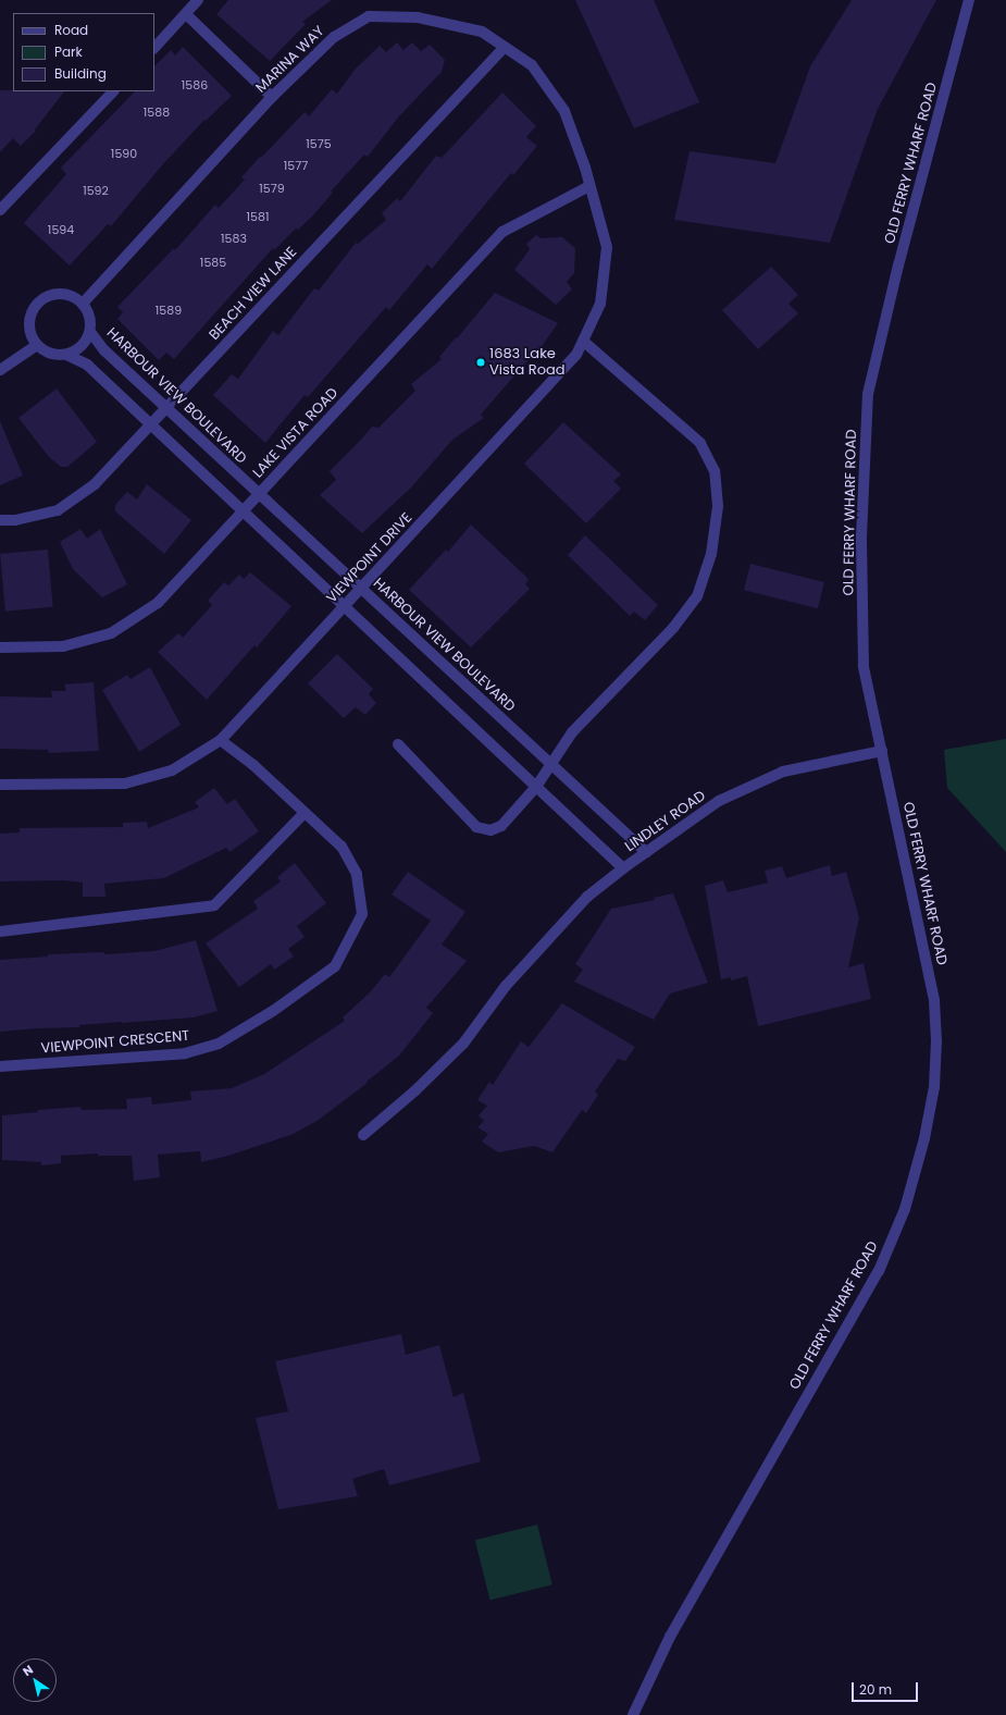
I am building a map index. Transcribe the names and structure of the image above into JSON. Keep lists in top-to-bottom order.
{
  "streets": {
    "street": [
      "MARINA WAY",
      "OLD FERRY WHARF ROAD",
      "BEACH VIEW LANE",
      "HARBOUR VIEW BOULEVARD",
      "LAKE VISTA ROAD",
      "VIEWPOINT DRIVE",
      "LINDLEY ROAD",
      "VIEWPOINT CRESCENT"
    ]
  },
  "crossings": [
    ["MARINA WAY", "BEACH VIEW LANE"],
    ["MARINA WAY", "HARBOUR VIEW BOULEVARD"],
    ["MARINA WAY", "LAKE VISTA ROAD"],
    ["MARINA WAY", "VIEWPOINT DRIVE"],
    ["OLD FERRY WHARF ROAD", "LINDLEY ROAD"],
    ["BEACH VIEW LANE", "HARBOUR VIEW BOULEVARD"],
    ["HARBOUR VIEW BOULEVARD", "LAKE VISTA ROAD"],
    ["HARBOUR VIEW BOULEVARD", "VIEWPOINT DRIVE"],
    ["HARBOUR VIEW BOULEVARD", "LINDLEY ROAD"],
    ["LAKE VISTA ROAD", "VIEWPOINT DRIVE"],
    ["VIEWPOINT DRIVE", "VIEWPOINT CRESCENT"]
  ],
  "places": ["1683 Lake Vista Road"],
  "house_numbers": [
    "1586",
    "1588",
    "1575",
    "1590",
    "1577",
    "1579",
    "1592",
    "1581",
    "1594",
    "1583",
    "1585",
    "1589"
  ],
  "legend": ["Road", "Park", "Building"],
  "scale_bar": "20 m",
  "north": "top left"
}
